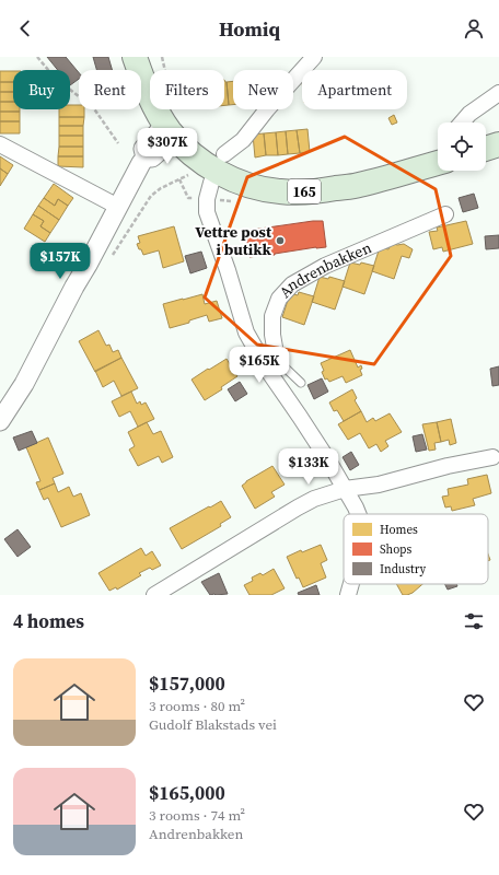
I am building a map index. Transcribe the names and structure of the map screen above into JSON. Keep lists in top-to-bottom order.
{
  "streets": {
    "main road": ["165"],
    "street": ["Andrenbakken"]
  },
  "crossings": [
    ["165", "Andrenbakken"]
  ],
  "places": ["Vettre post i butikk"],
  "legend": ["Homes", "Shops", "Industry"],
  "page": {
    "header": "Homiq",
    "chip": [
      "Buy",
      "Rent",
      "Filters",
      "New",
      "Apartment"
    ],
    "price": [
      "$307K",
      "$157K",
      "$165K",
      "$133K"
    ],
    "heading": "4 homes",
    "list": [
      {
        "name": "$157,000",
        "note": "3 rooms · 80 m² · Gudolf Blakstads vei"
      },
      {
        "name": "$165,000",
        "note": "3 rooms · 74 m² · Andrenbakken"
      }
    ]
  }
}
